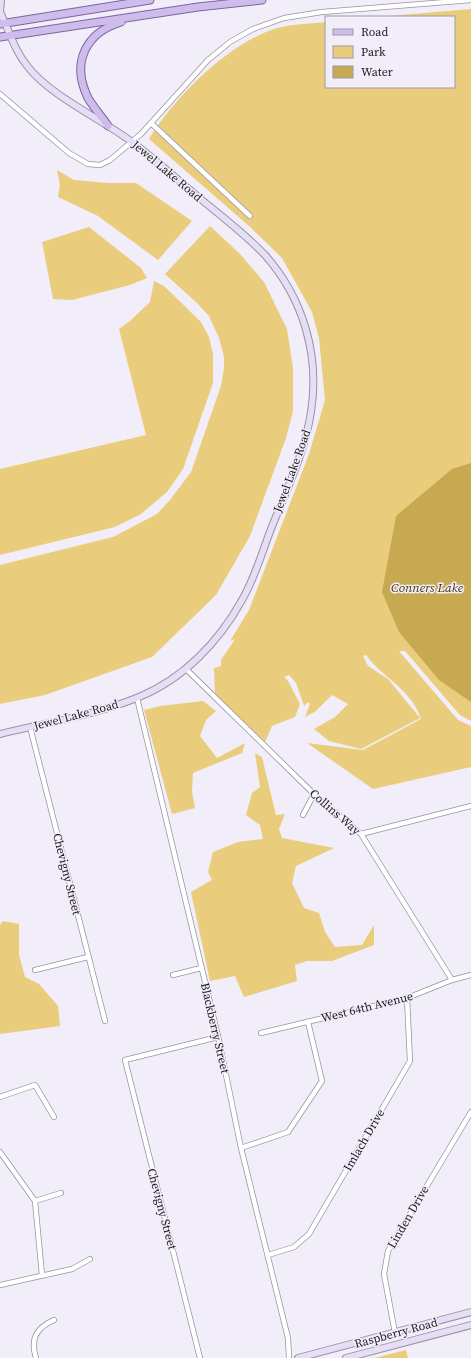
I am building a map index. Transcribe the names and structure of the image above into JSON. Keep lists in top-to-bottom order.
{
  "streets": {
    "main road": ["Jewel Lake Road", "Raspberry Road"],
    "street": [
      "Collins Way",
      "Chevigny Street",
      "West 64th Avenue",
      "Blackberry Street",
      "Imlach Drive",
      "Linden Drive"
    ]
  },
  "crossings": [
    ["Jewel Lake Road", "Collins Way"],
    ["Jewel Lake Road", "Chevigny Street"],
    ["Jewel Lake Road", "Blackberry Street"],
    ["Collins Way", "West 64th Avenue"],
    ["Chevigny Street", "Blackberry Street"],
    ["West 64th Avenue", "Imlach Drive"],
    ["Blackberry Street", "Imlach Drive"],
    ["Linden Drive", "Raspberry Road"]
  ],
  "water": ["Conners Lake"],
  "legend": ["Road", "Park", "Water"]
}
